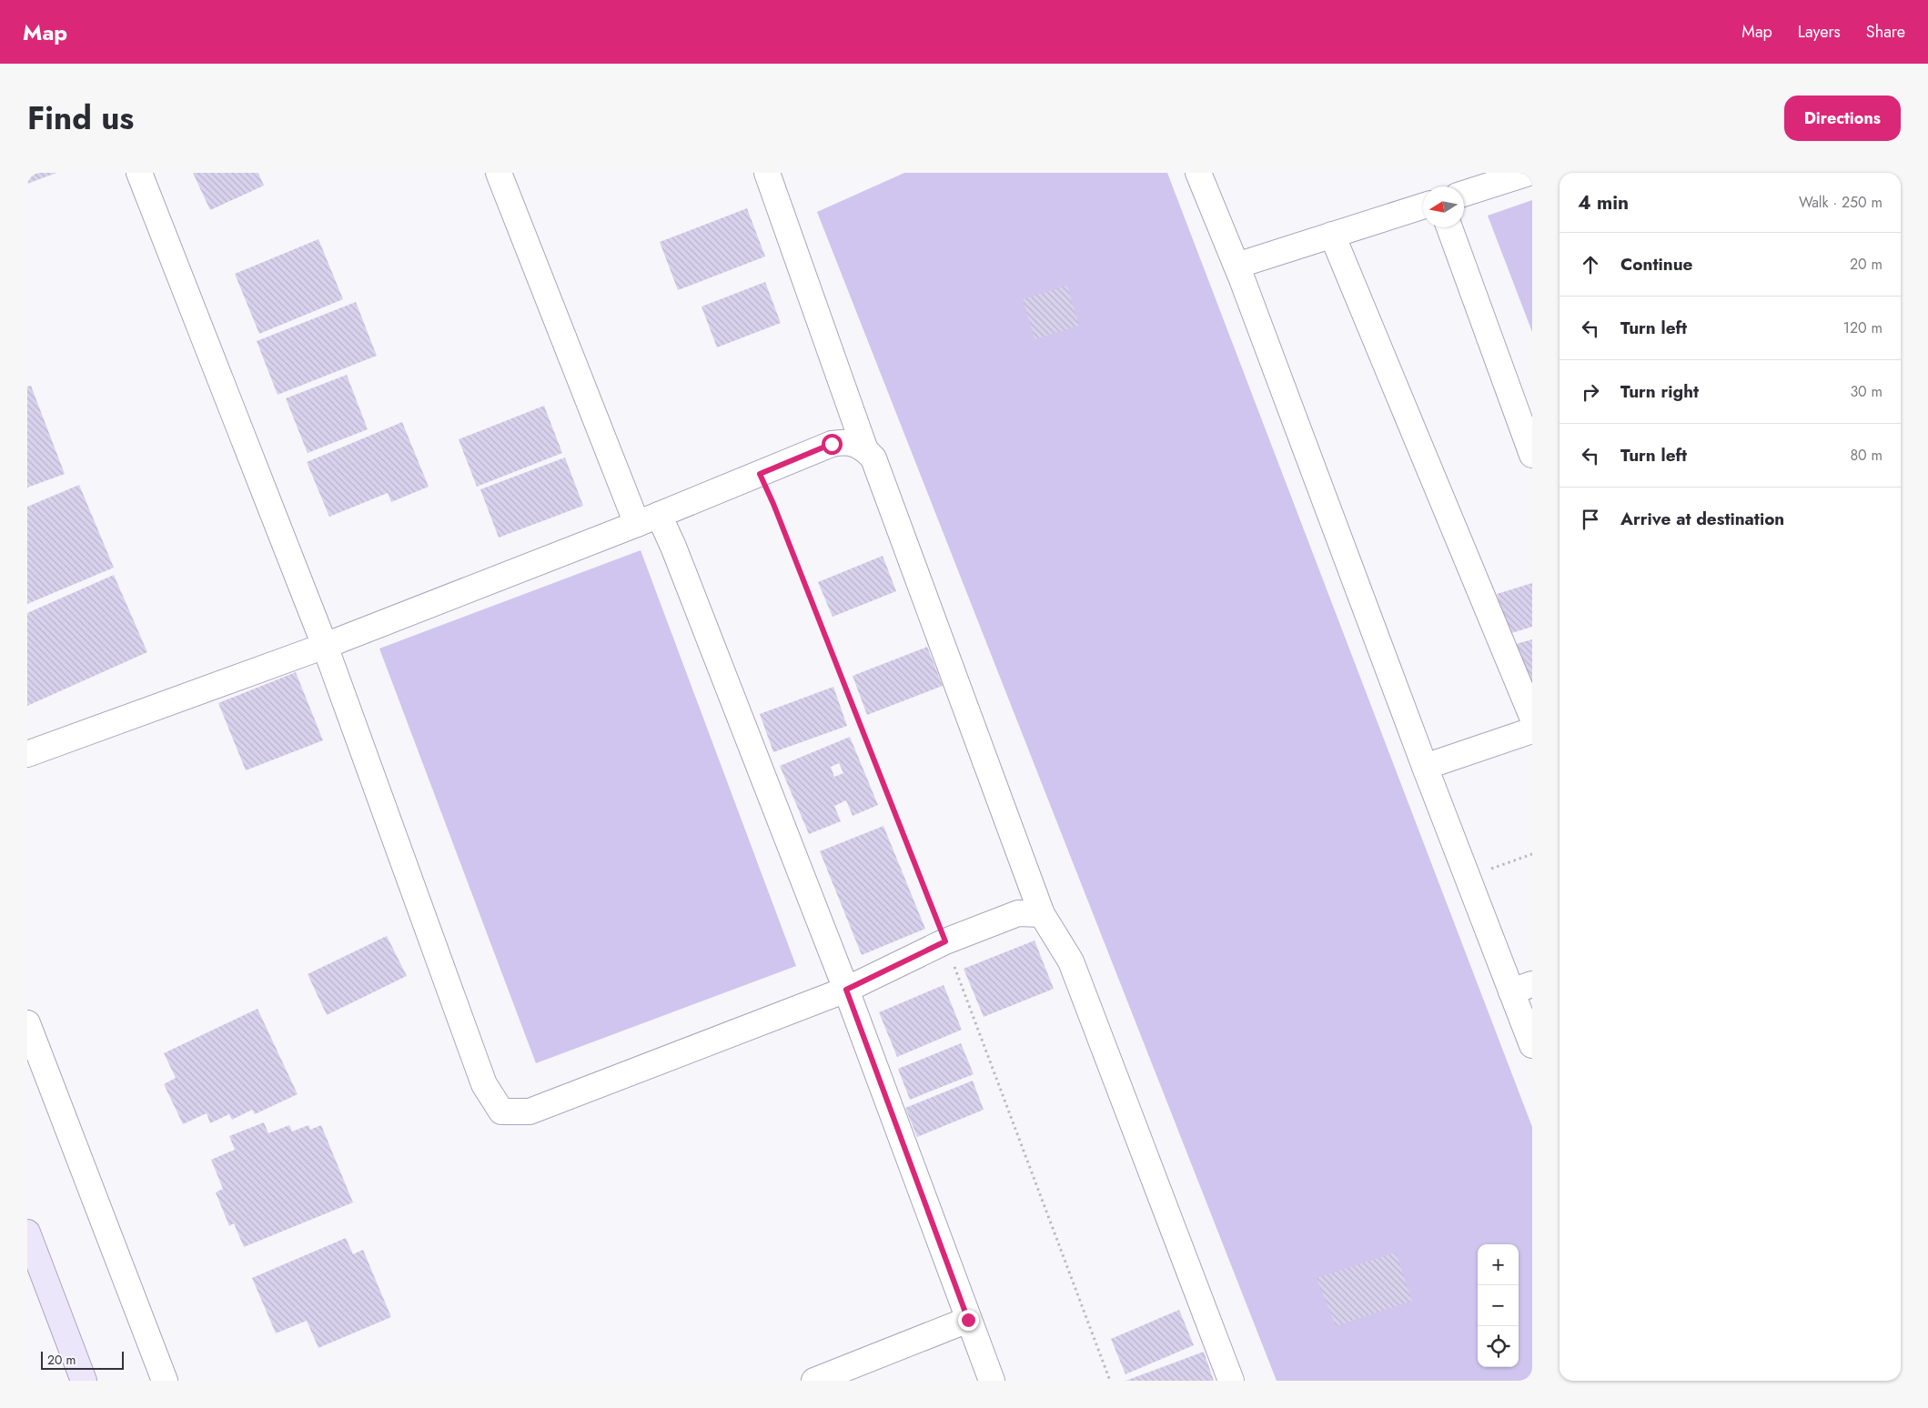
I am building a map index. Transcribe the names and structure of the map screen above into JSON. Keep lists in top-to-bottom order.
{
  "scale_bar": "20 m",
  "north": "left",
  "page": {
    "header": "Map",
    "nav": ["Map", "Layers", "Share"],
    "title": "Find us",
    "buttons": "Directions",
    "heading": ["4 min", "Walk · 250 m"],
    "list": [
      ["Continue", "20 m"],
      ["Turn left", "120 m"],
      ["Turn right", "30 m"],
      ["Turn left", "80 m"],
      "Arrive at destination"
    ],
    "map_buttons": ["+", "−"],
    "scale": "20 m"
  }
}
